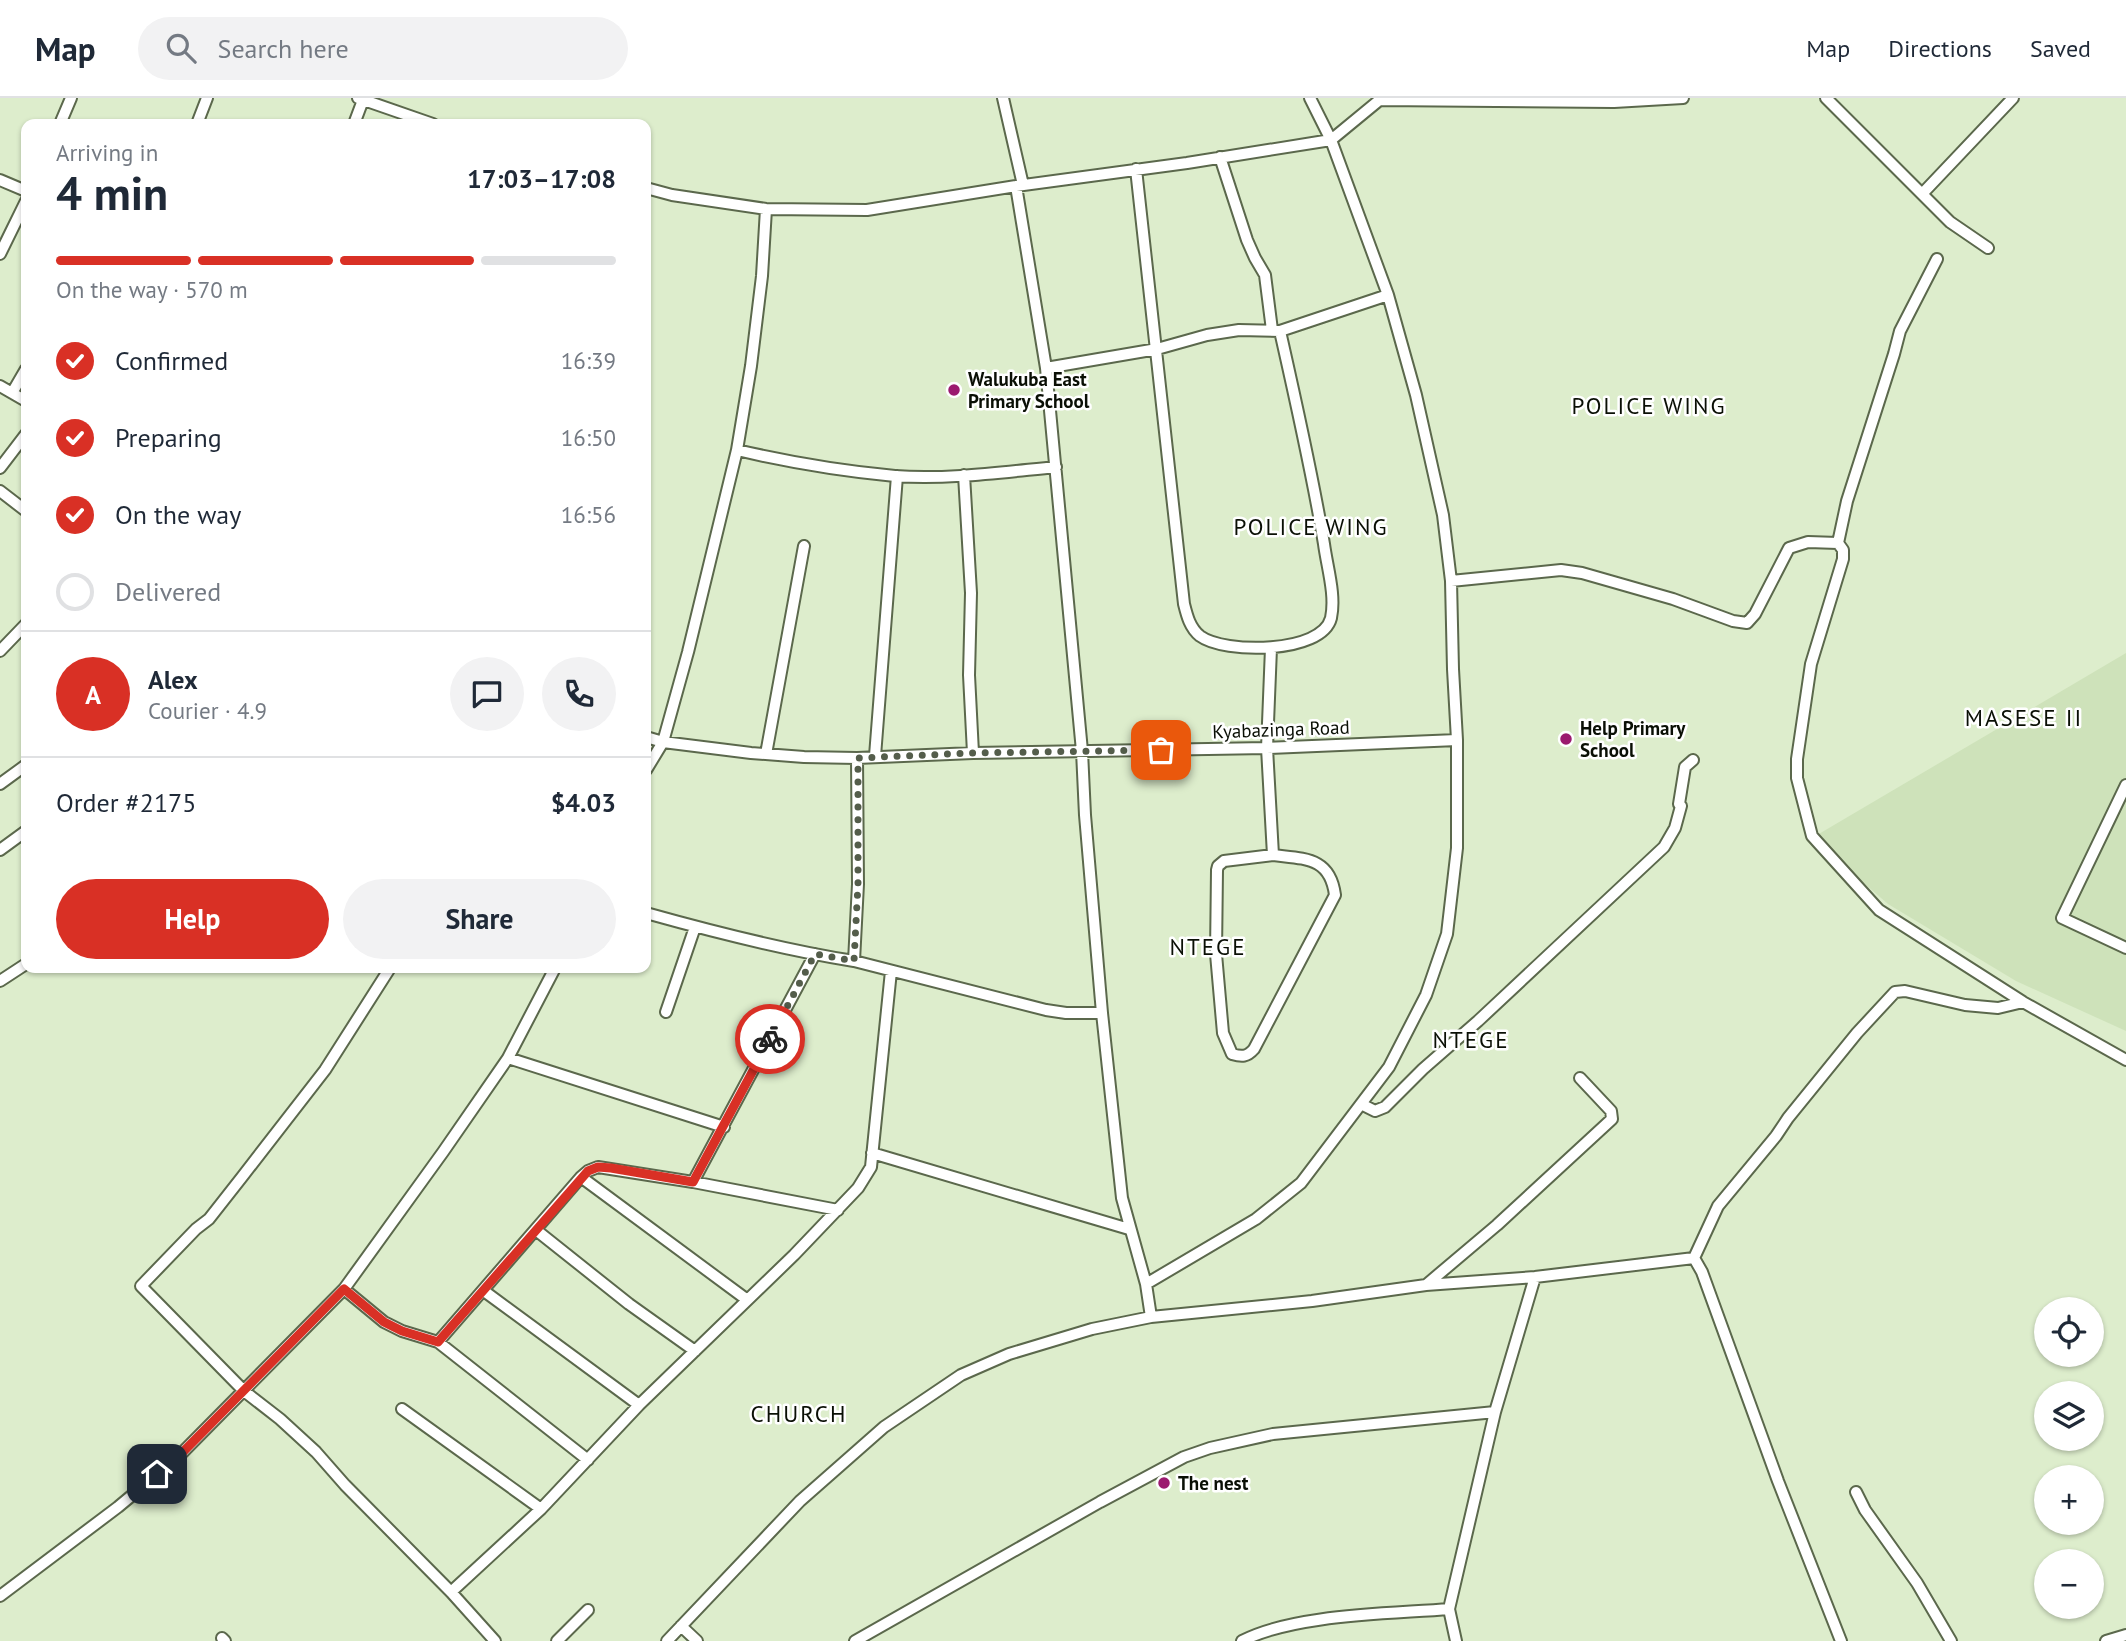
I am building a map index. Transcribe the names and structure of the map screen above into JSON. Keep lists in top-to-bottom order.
{
  "streets": {
    "street": ["Kyabazinga Road"]
  },
  "districts": [
    "POLICE WING",
    "POLICE WING",
    "MASESE II",
    "NTEGE",
    "NTEGE",
    "CHURCH"
  ],
  "places": ["Walukuba East Primary School", "Help Primary School", "The nest"],
  "page": {
    "header": "Map",
    "search": "Search here",
    "nav": ["Map", "Directions", "Saved"],
    "heading": ["4 min", "Arriving in", "17:03–17:08"],
    "panel": [
      "Alex",
      "Courier · 4.9",
      "Order #2175",
      "$4.03"
    ],
    "bar": "On the way · 570 m",
    "list": [
      ["Confirmed", "16:39"],
      ["Preparing", "16:50"],
      ["On the way", "16:56"],
      "Delivered"
    ],
    "round": "A",
    "buttons": ["Help", "Share"],
    "map_buttons": ["+", "−"]
  }
}
